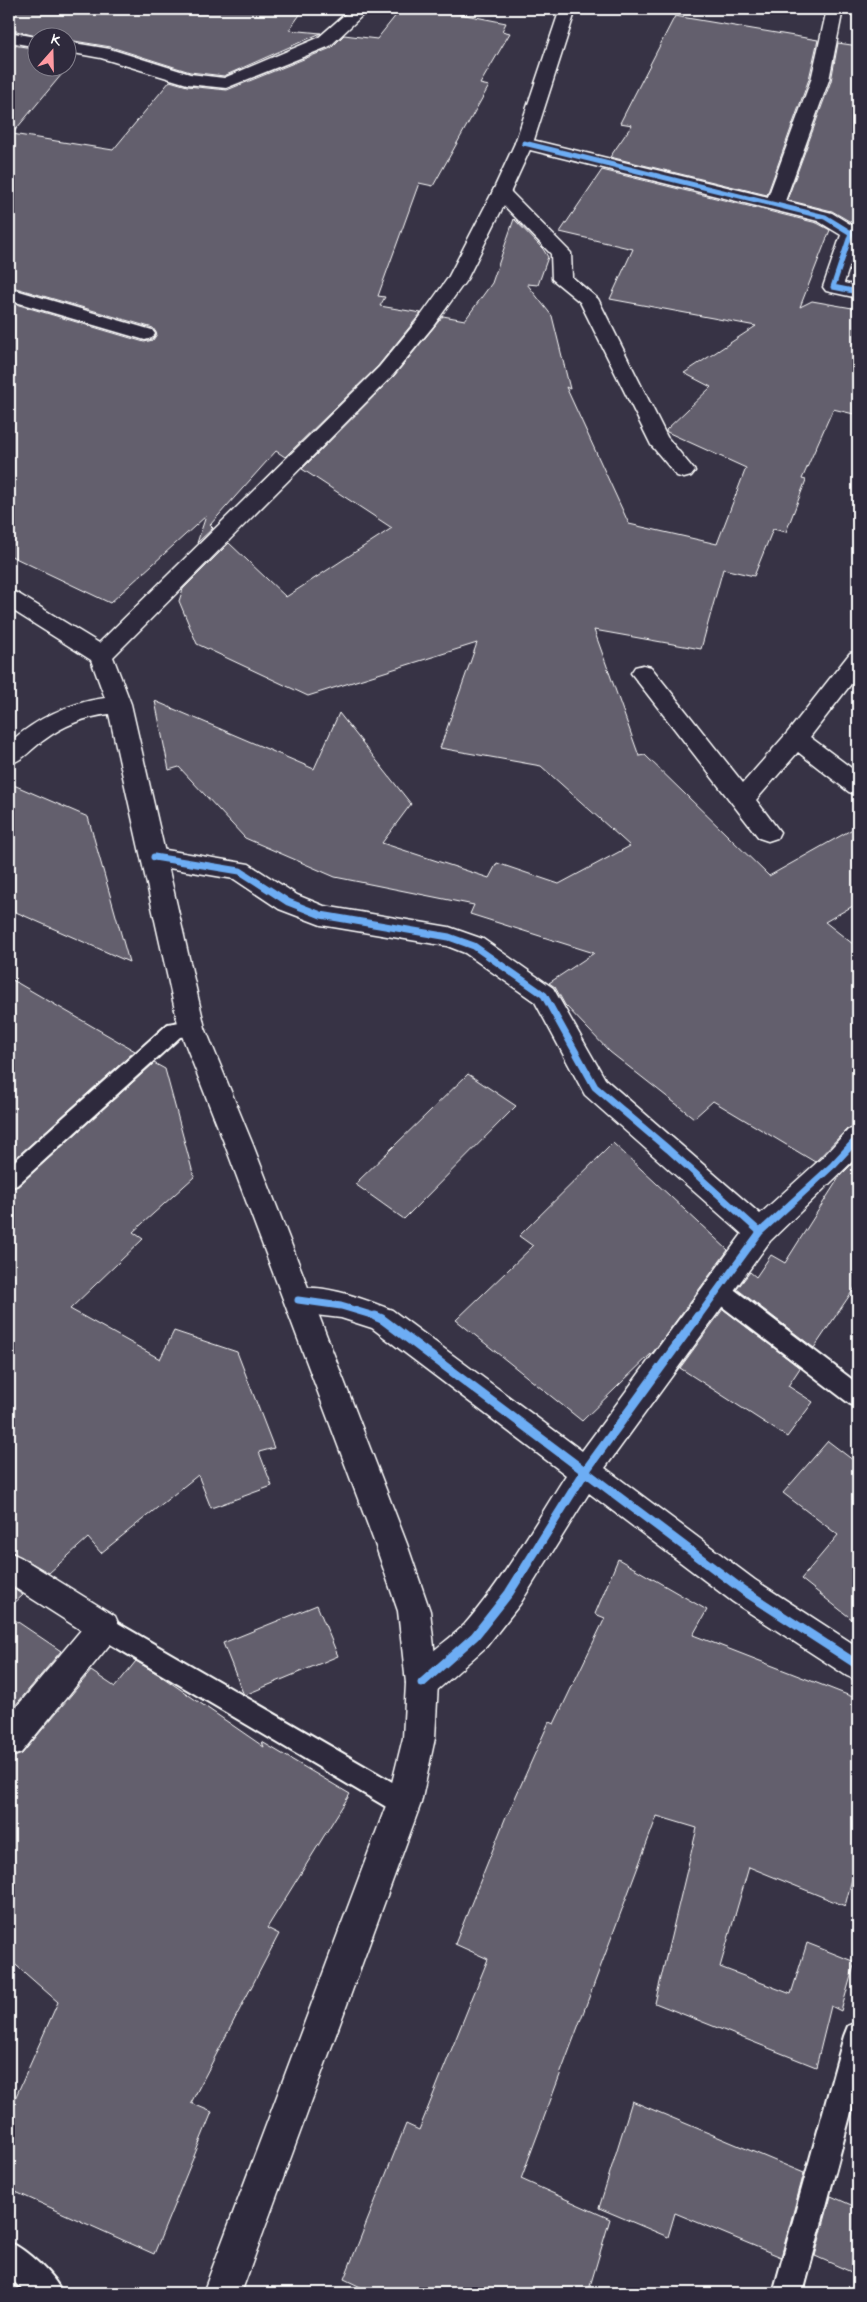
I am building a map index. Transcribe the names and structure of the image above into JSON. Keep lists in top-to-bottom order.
{
  "north": "top"
}
